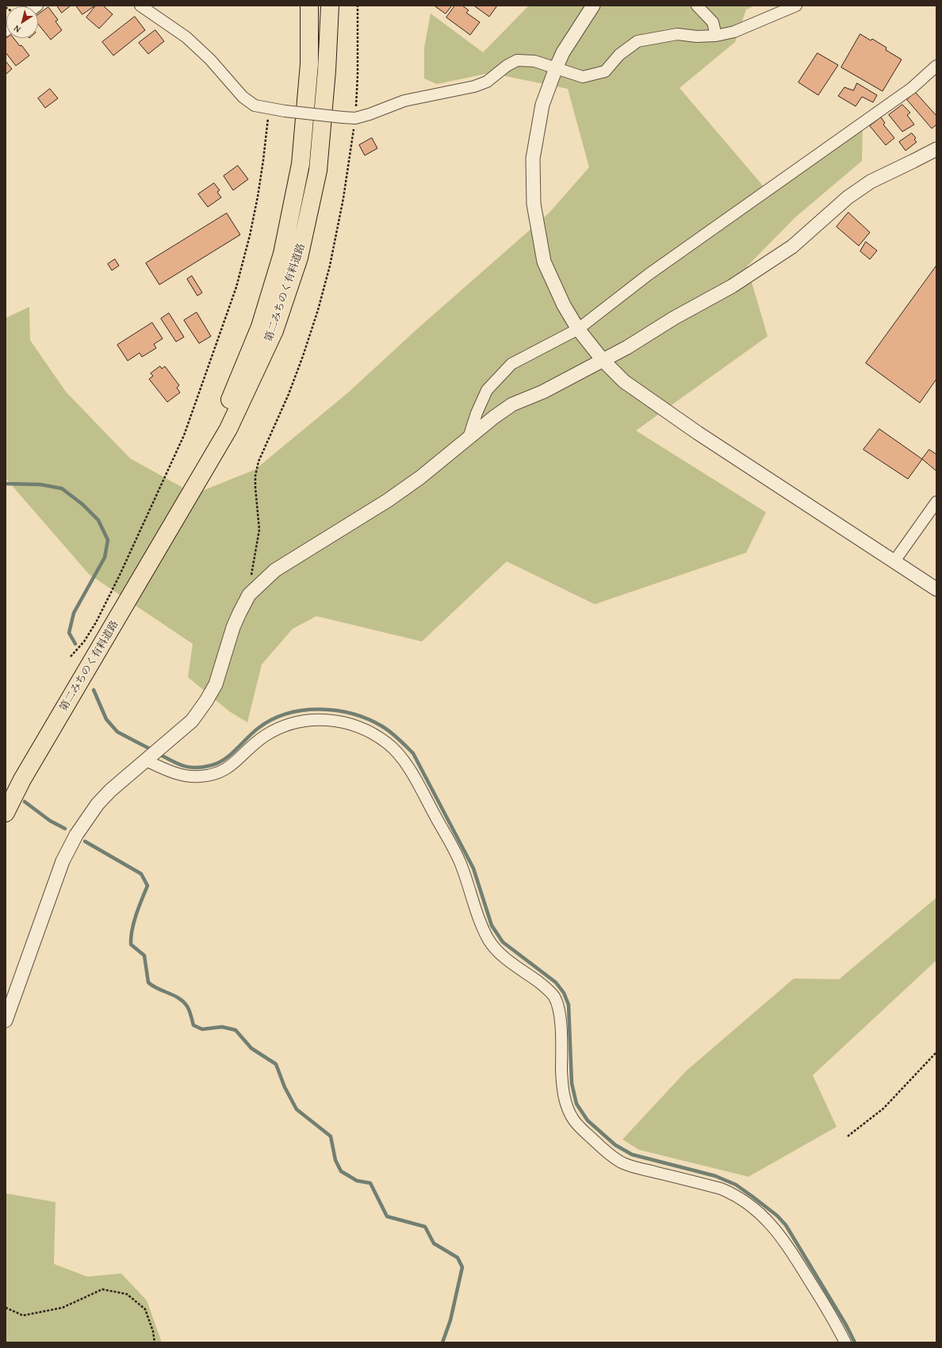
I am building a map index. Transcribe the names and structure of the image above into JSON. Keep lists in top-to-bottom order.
{
  "streets": {
    "highway": ["第二みちのく有料道路"]
  },
  "north": "bottom left"
}
